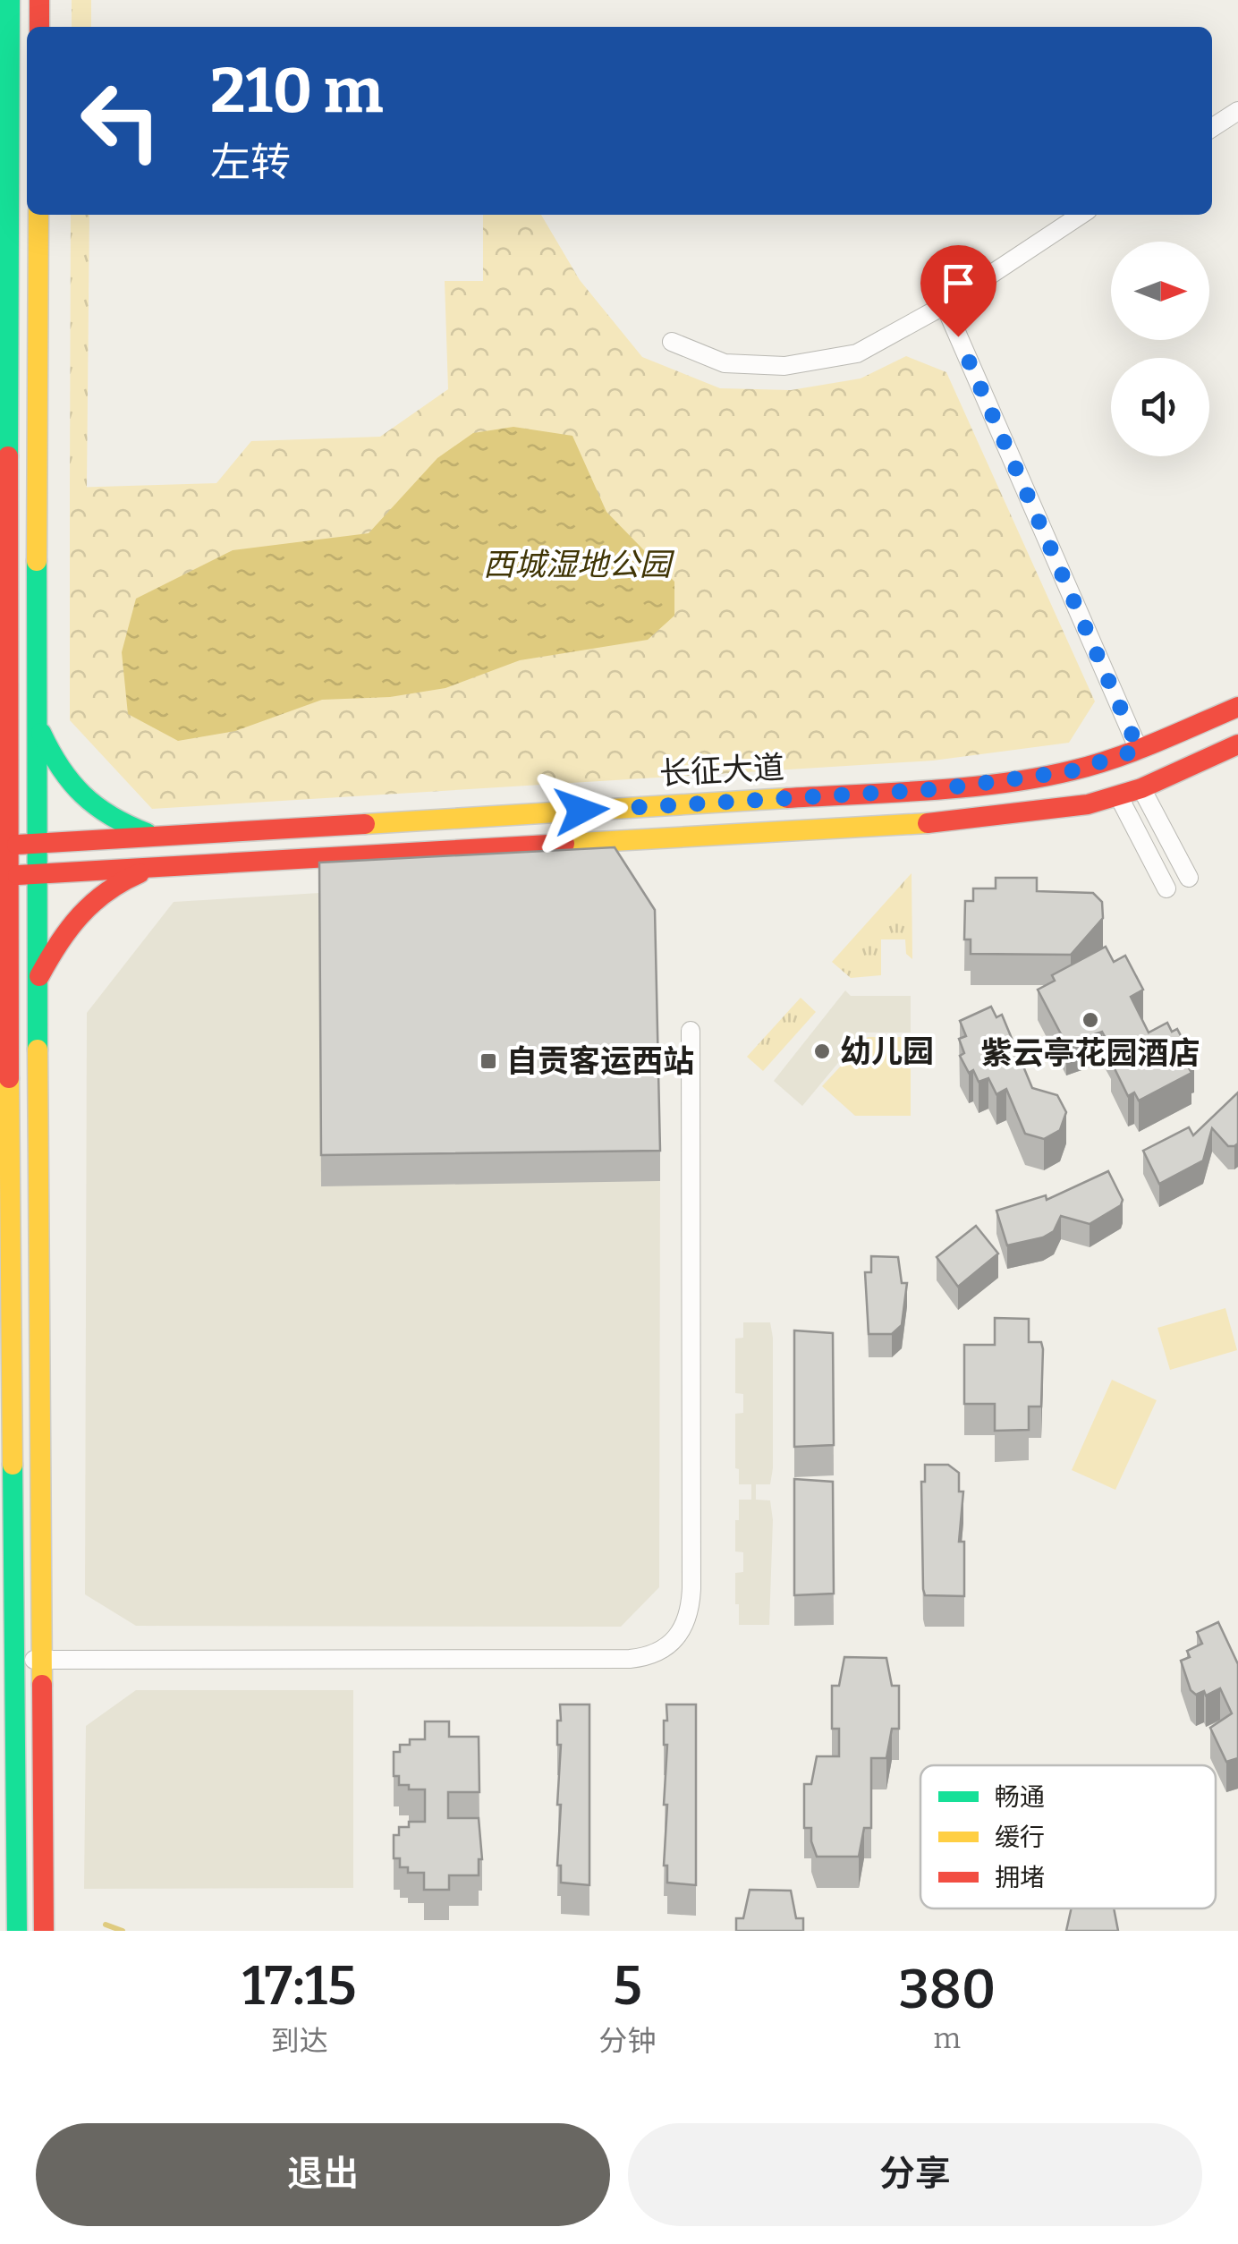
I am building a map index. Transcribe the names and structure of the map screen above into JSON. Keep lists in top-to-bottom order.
{
  "streets": {
    "main road": ["长征大道"]
  },
  "parks": ["西城湿地公园"],
  "places": {
    "other": ["紫云亭花园酒店", "幼儿园"],
    "transit": ["自贡客运西站"]
  },
  "legend": ["畅通", "缓行", "拥堵"],
  "north": "right",
  "page": {
    "turn": ["210 m", "左转"],
    "eta": [
      "17:15",
      "到达",
      "5",
      "分钟",
      "380",
      "m"
    ],
    "buttons": ["退出", "分享"]
  }
}
